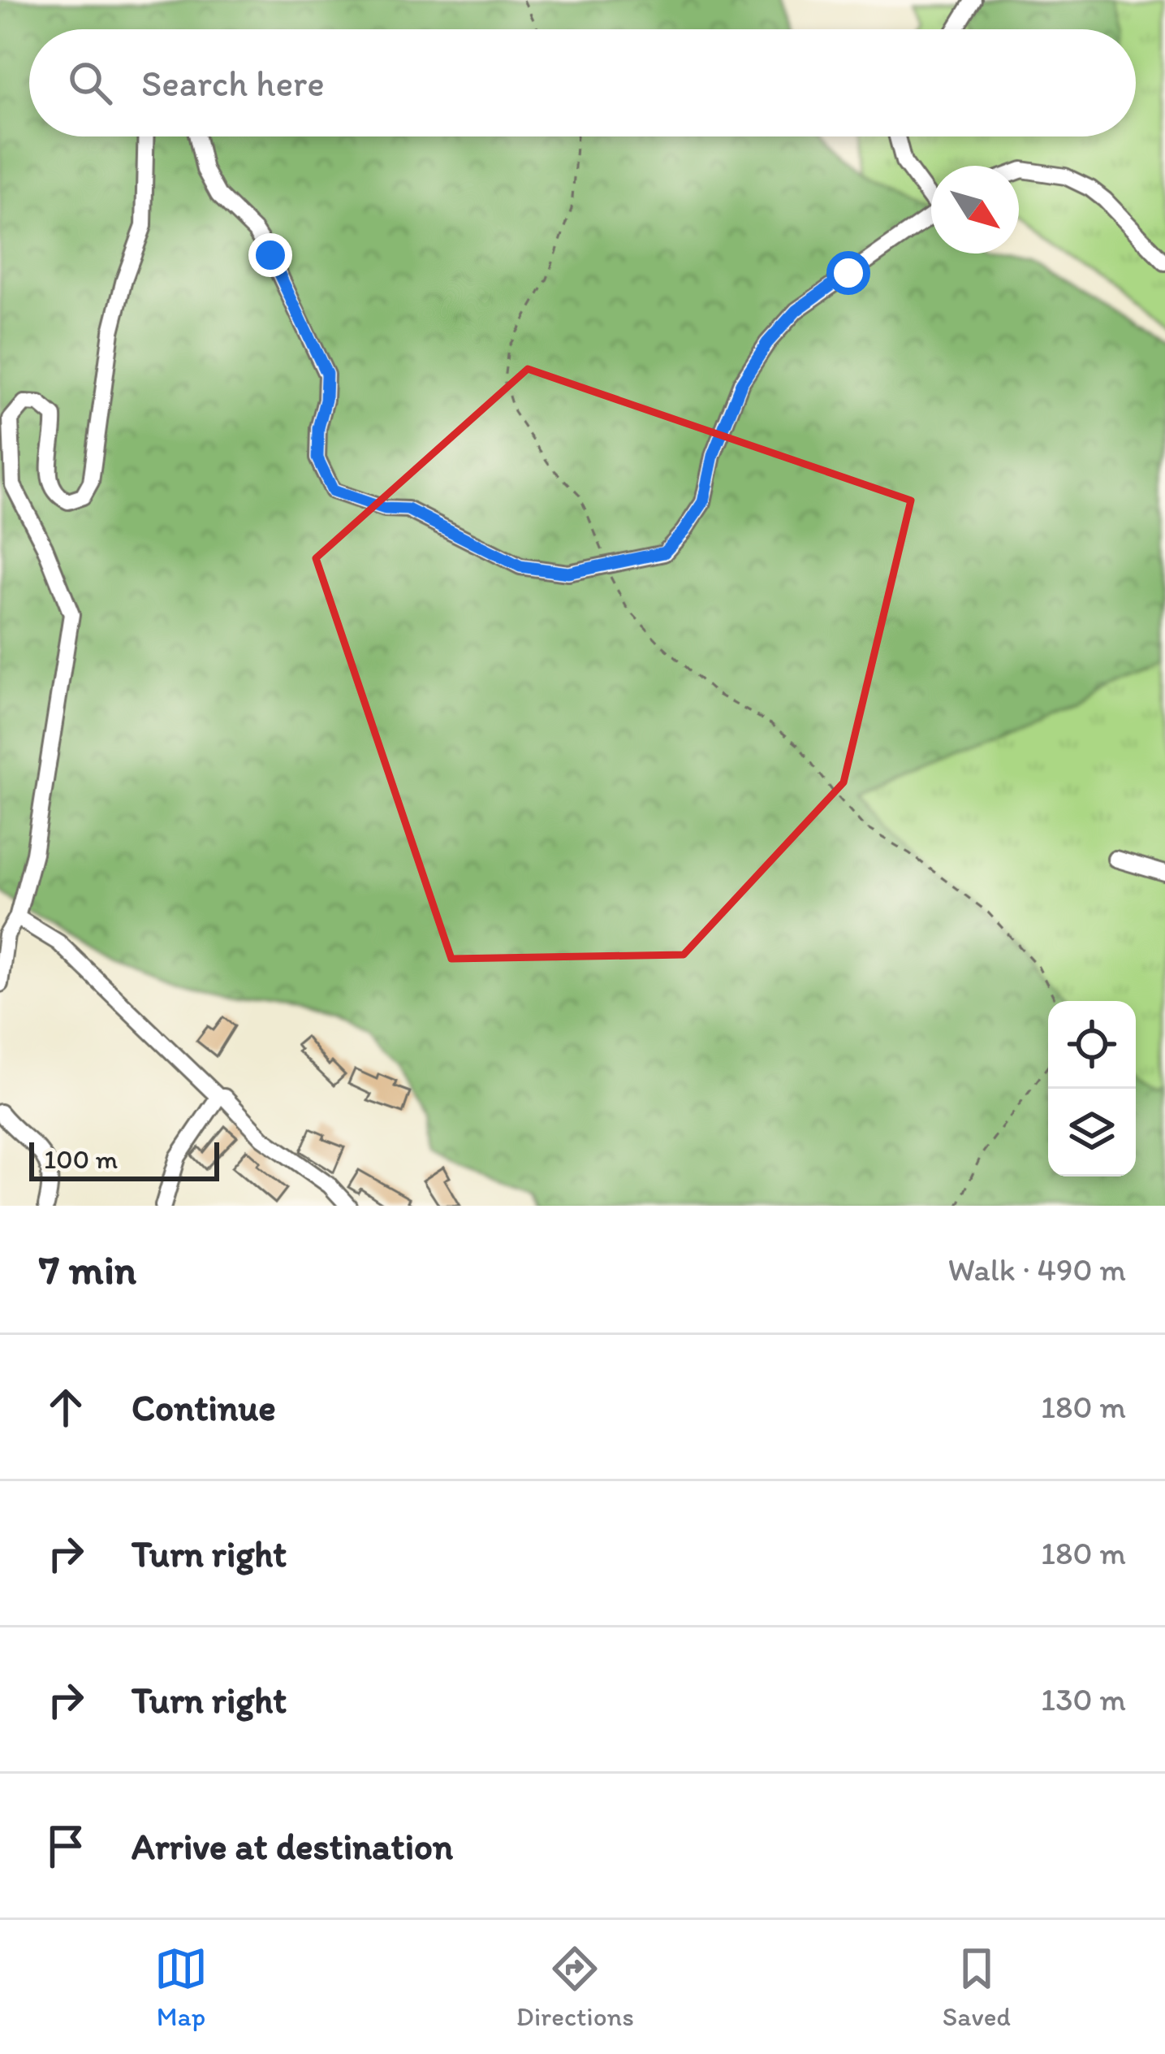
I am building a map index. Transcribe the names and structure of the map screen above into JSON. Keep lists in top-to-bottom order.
{
  "scale_bar": "100 m",
  "north": "bottom right",
  "page": {
    "search": "Search here",
    "scale": "100 m",
    "heading": ["7 min", "Walk · 490 m"],
    "list": [
      ["Continue", "180 m"],
      ["Turn right", "180 m"],
      ["Turn right", "130 m"],
      "Arrive at destination"
    ],
    "nav": ["Map", "Directions", "Saved"]
  }
}
